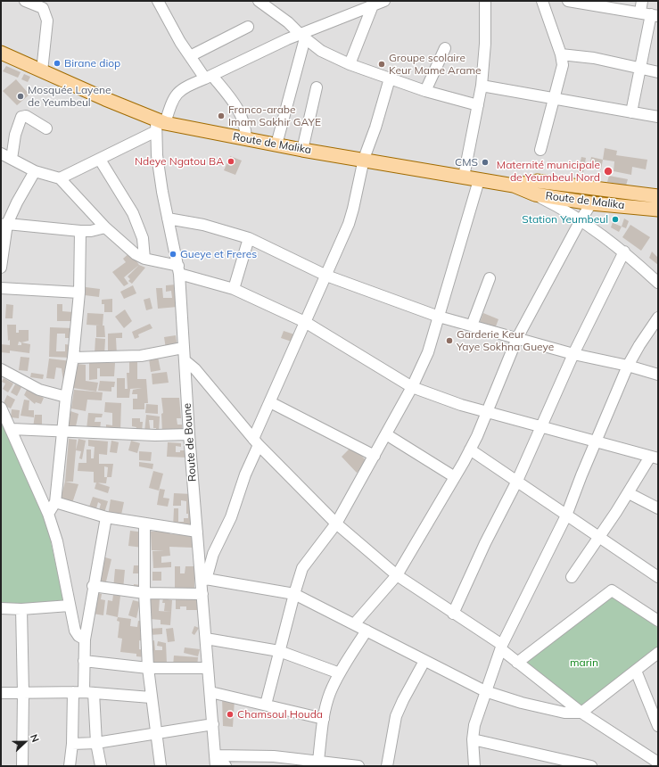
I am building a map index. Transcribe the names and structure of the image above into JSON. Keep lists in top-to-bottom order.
{
  "streets": {
    "main road": ["Route de Malika"],
    "street": ["Route de Boune"]
  },
  "crossings": [
    ["Route de Malika", "Route de Boune"]
  ],
  "parks": ["marin"],
  "places": [
    "Birane diop",
    "Groupe scolaire Keur Mame Arame",
    "Mosquée Layene de Yeumbeul",
    "Franco-arabe Imam Sakhir GAYE",
    "Ndeye Ngatou BA",
    "CMS",
    "Maternité municipale de Yeumbeul Nord",
    "Station Yeumbeul",
    "Gueye et Freres",
    "Garderie Keur Yaye Sokhna Gueye",
    "Chamsoul Houda"
  ],
  "north": "right"
}
